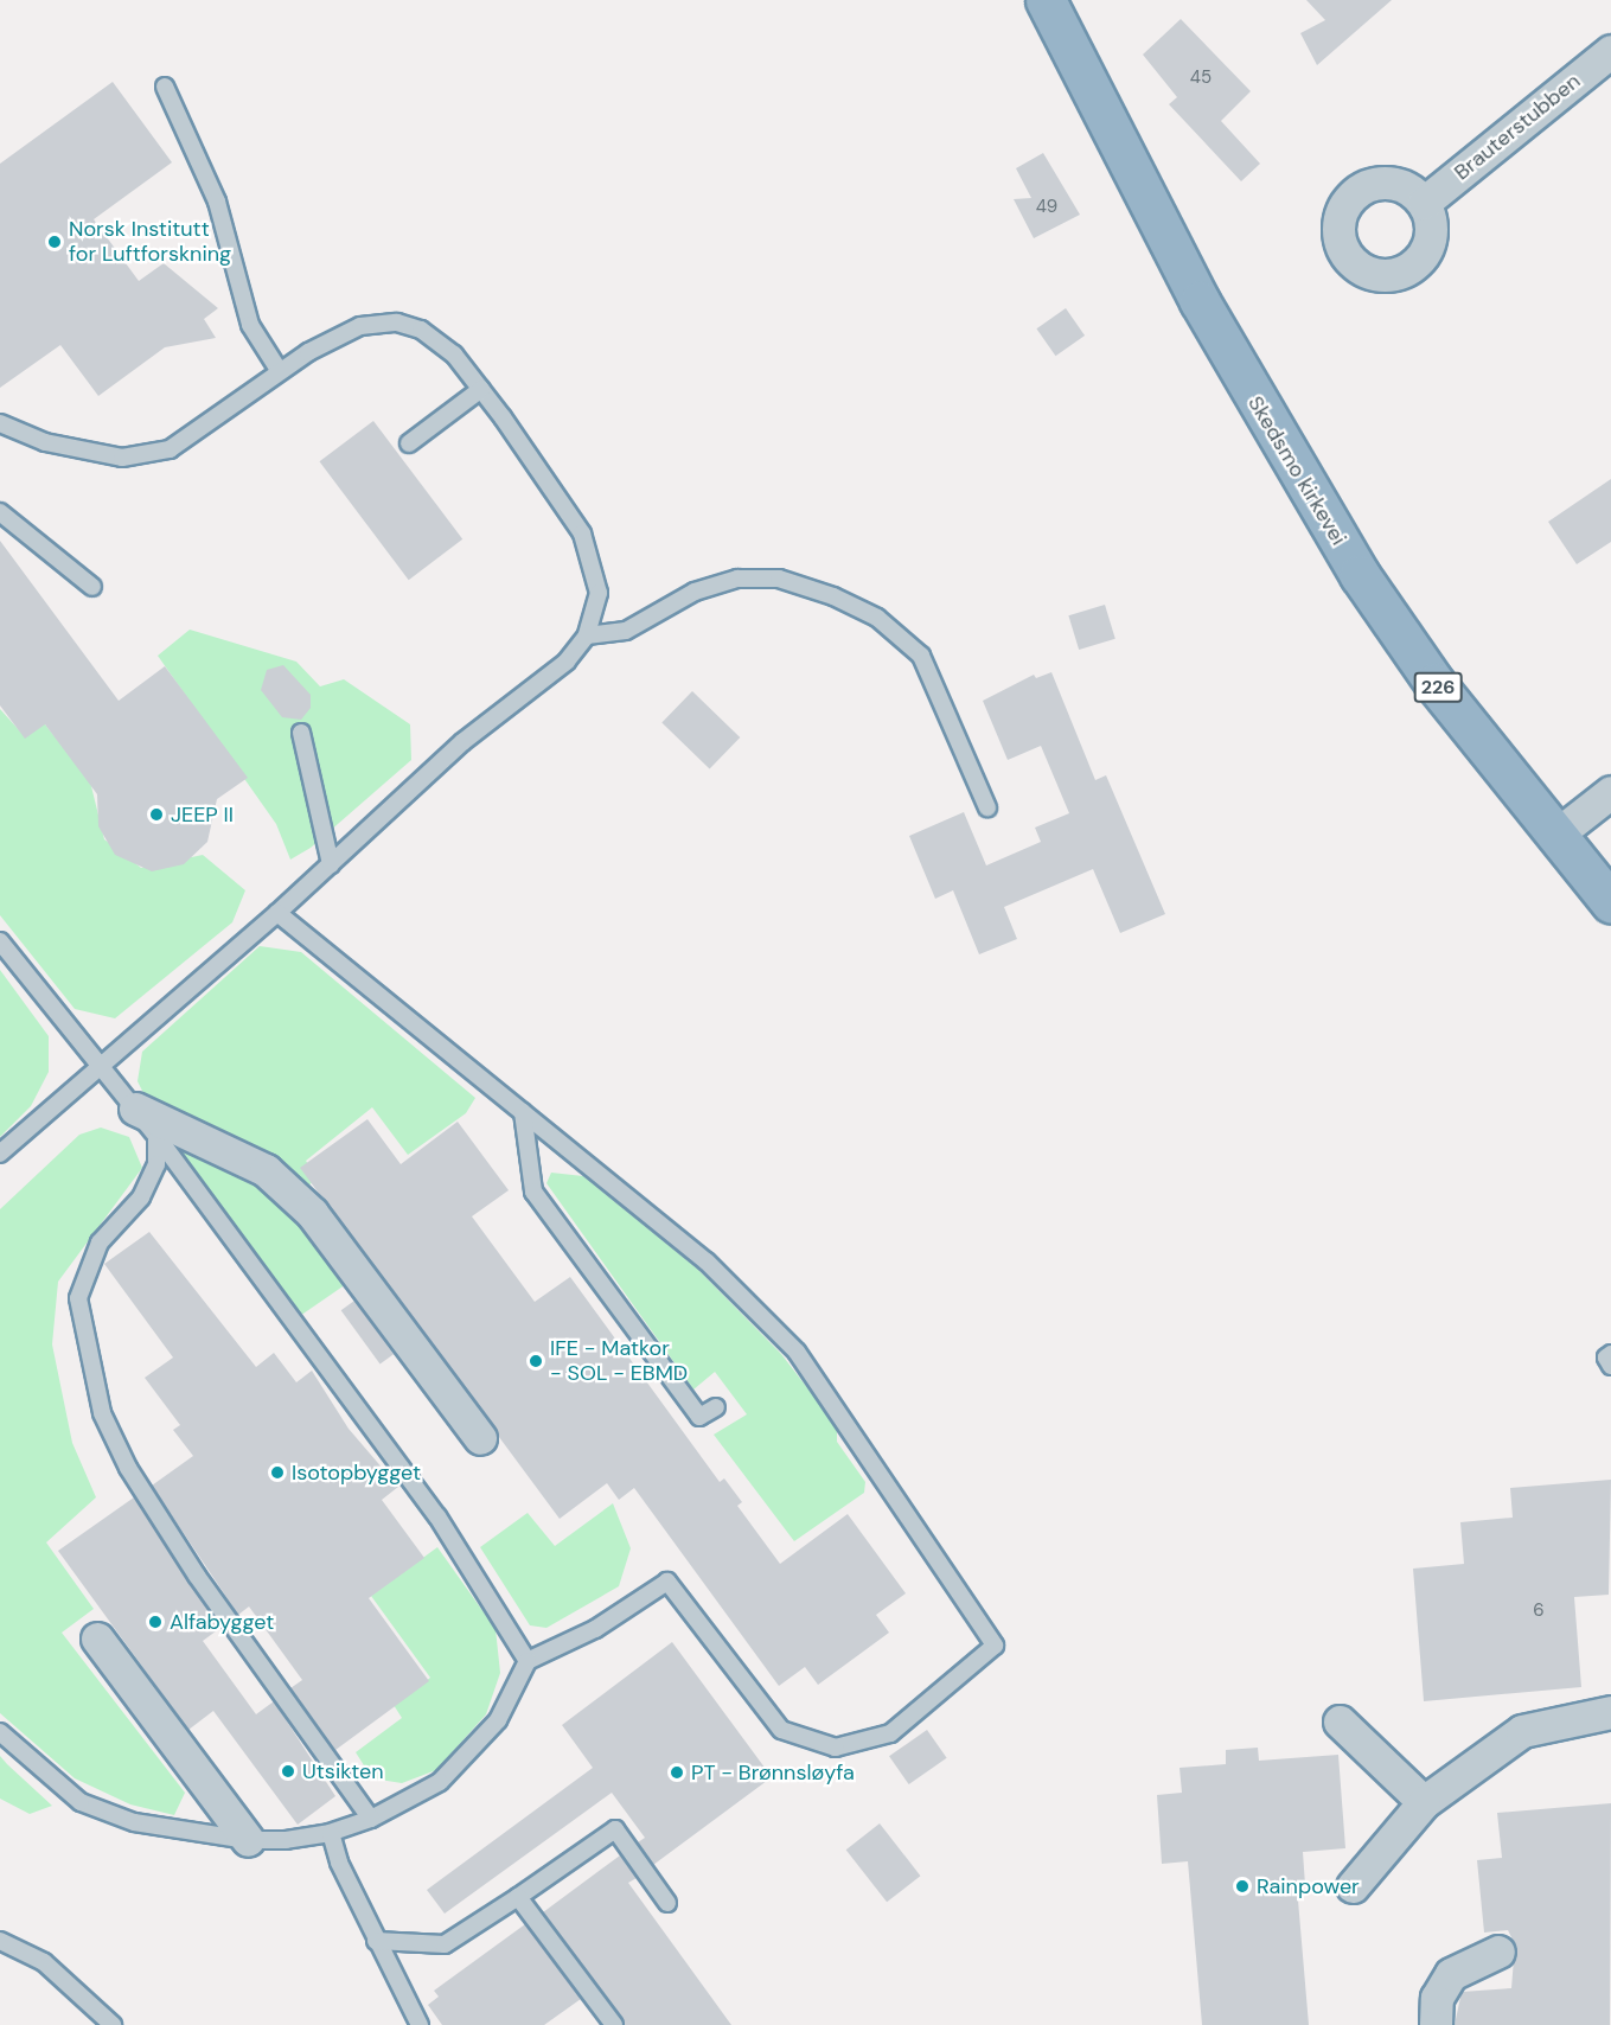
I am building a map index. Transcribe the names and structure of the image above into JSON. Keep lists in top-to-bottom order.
{
  "streets": {
    "highway": ["Skedsmo kirkevei", "226"],
    "street": ["Brauterstubben"]
  },
  "places": [
    "Norsk Institutt for Luftforskning",
    "JEEP II",
    "IFE - Matkor - SOL - EBMD",
    "Isotopbygget",
    "Alfabygget",
    "Utsikten",
    "PT - Brønnsløyfa",
    "Rainpower"
  ],
  "house_numbers": ["45", "49", "6"]
}
